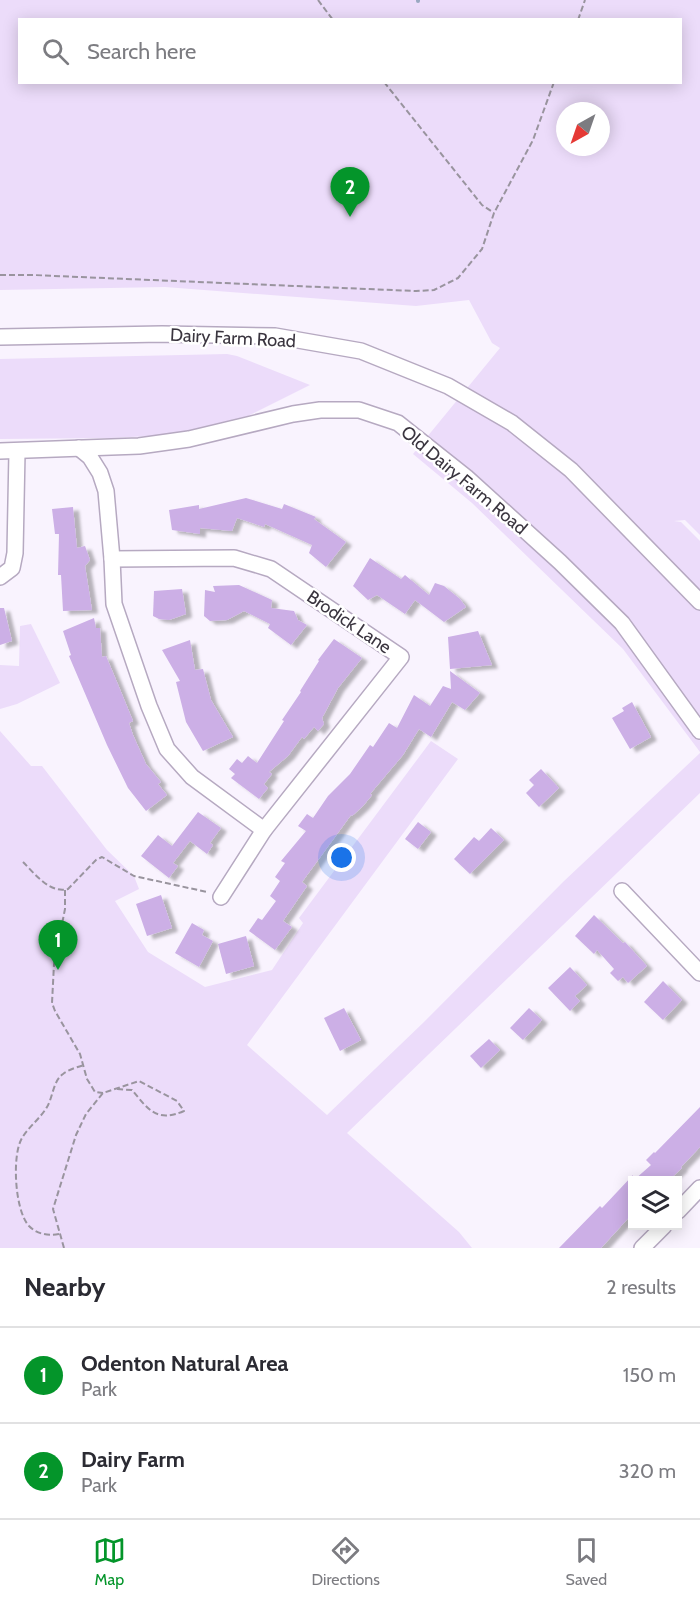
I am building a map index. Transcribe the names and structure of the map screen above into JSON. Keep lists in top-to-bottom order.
{
  "streets": {
    "street": ["Dairy Farm Road", "Old Dairy Farm Road", "Brodick Lane"]
  },
  "north": "bottom left",
  "page": {
    "search": "Search here",
    "pins": ["2", "1"],
    "heading": ["Nearby", "2 results"],
    "list": [
      {
        "mark": "1",
        "name": "Odenton Natural Area",
        "note": "Park",
        "value": "150 m"
      },
      {
        "mark": "2",
        "name": "Dairy Farm",
        "note": "Park",
        "value": "320 m"
      }
    ],
    "nav": ["Map", "Directions", "Saved"]
  }
}
